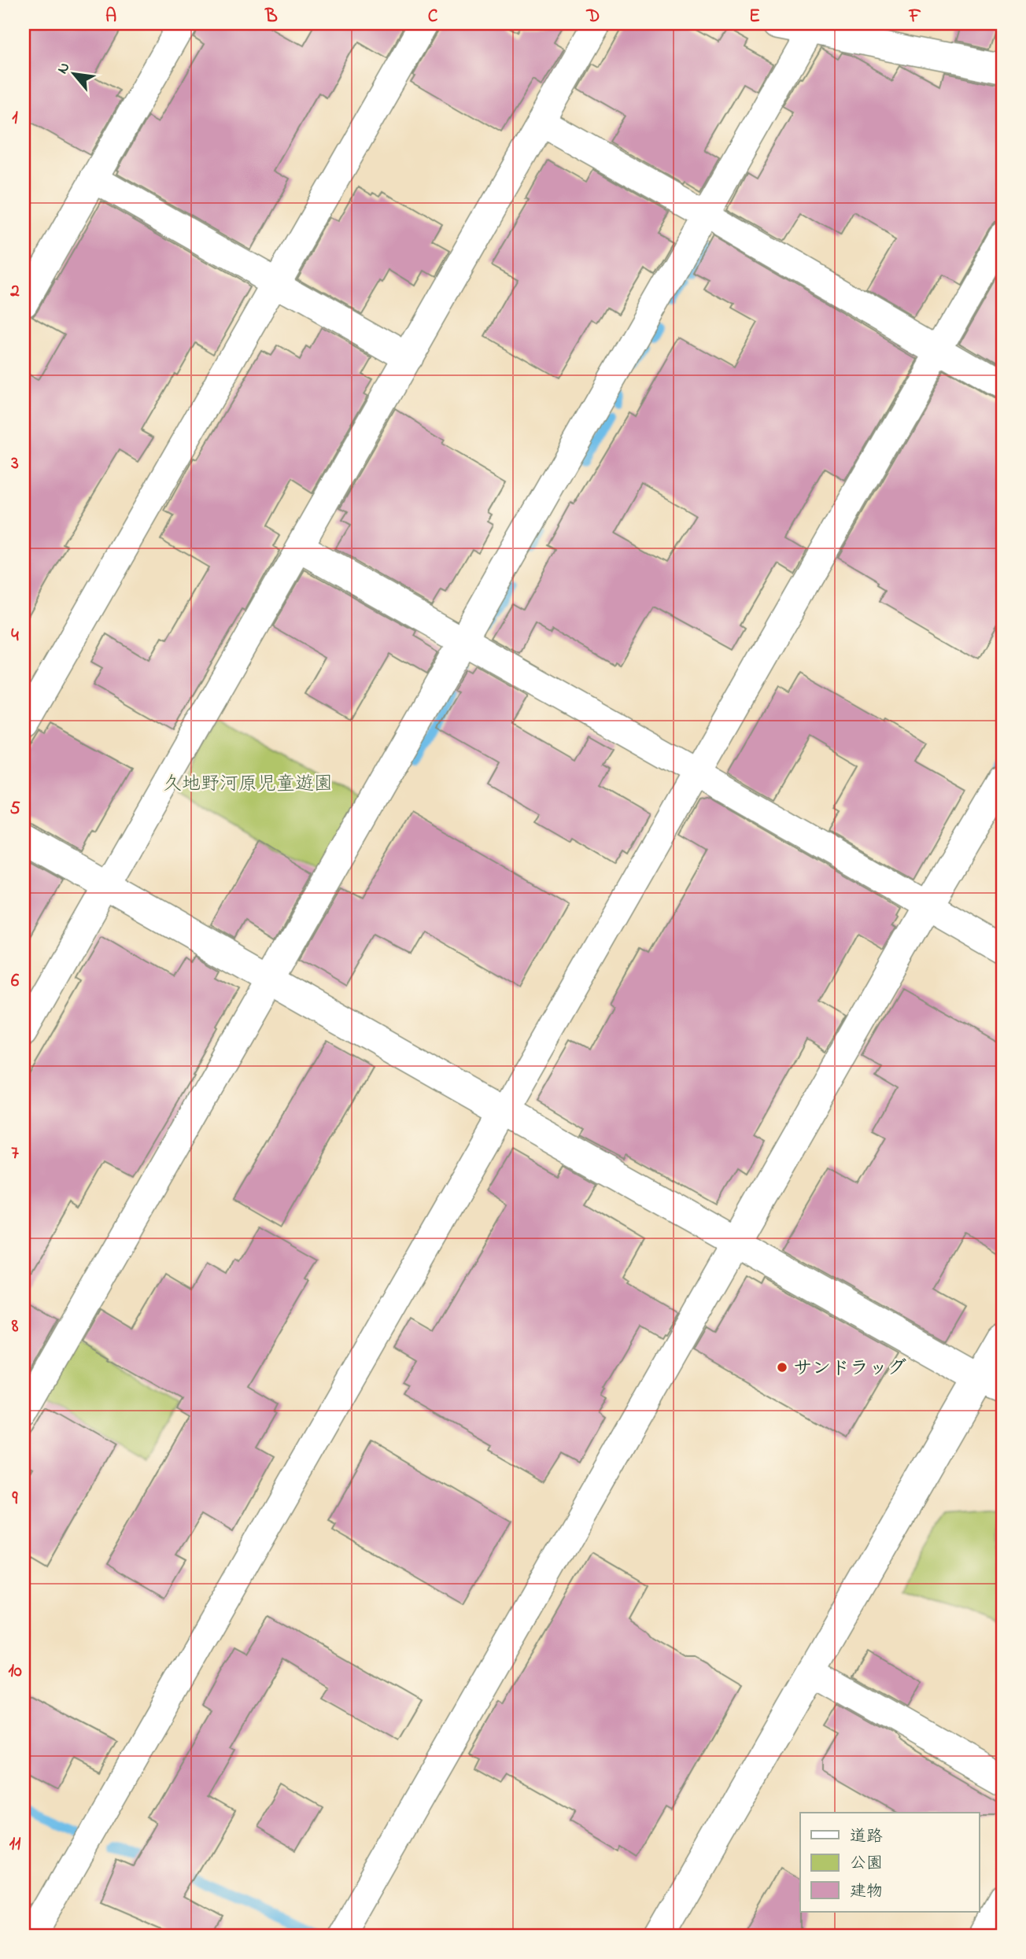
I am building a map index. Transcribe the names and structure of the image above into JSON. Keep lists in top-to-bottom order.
{
  "parks": ["久地野河原児童遊園"],
  "places": ["サンドラッグ"],
  "legend": ["道路", "公園", "建物"],
  "north": "top left",
  "grid": {
    "columns": [
      "A",
      "B",
      "C",
      "D",
      "E",
      "F"
    ],
    "rows": [
      "1",
      "2",
      "3",
      "4",
      "5",
      "6",
      "7",
      "8",
      "9",
      "10",
      "11"
    ]
  }
}
